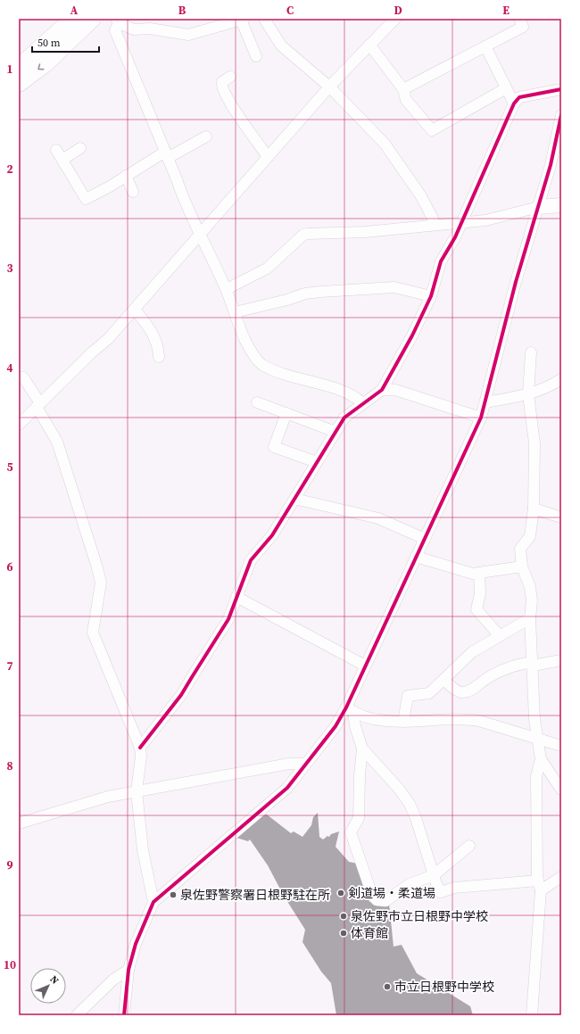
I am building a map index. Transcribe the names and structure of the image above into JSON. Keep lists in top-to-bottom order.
{
  "places": [
    "剣道場・柔道場",
    "泉佐野警察署日根野駐在所",
    "泉佐野市立日根野中学校",
    "体育館",
    "市立日根野中学校"
  ],
  "scale_bar": "50 m",
  "north": "top right",
  "grid": {
    "columns": [
      "A",
      "B",
      "C",
      "D",
      "E"
    ],
    "rows": [
      "1",
      "2",
      "3",
      "4",
      "5",
      "6",
      "7",
      "8",
      "9",
      "10"
    ]
  }
}
